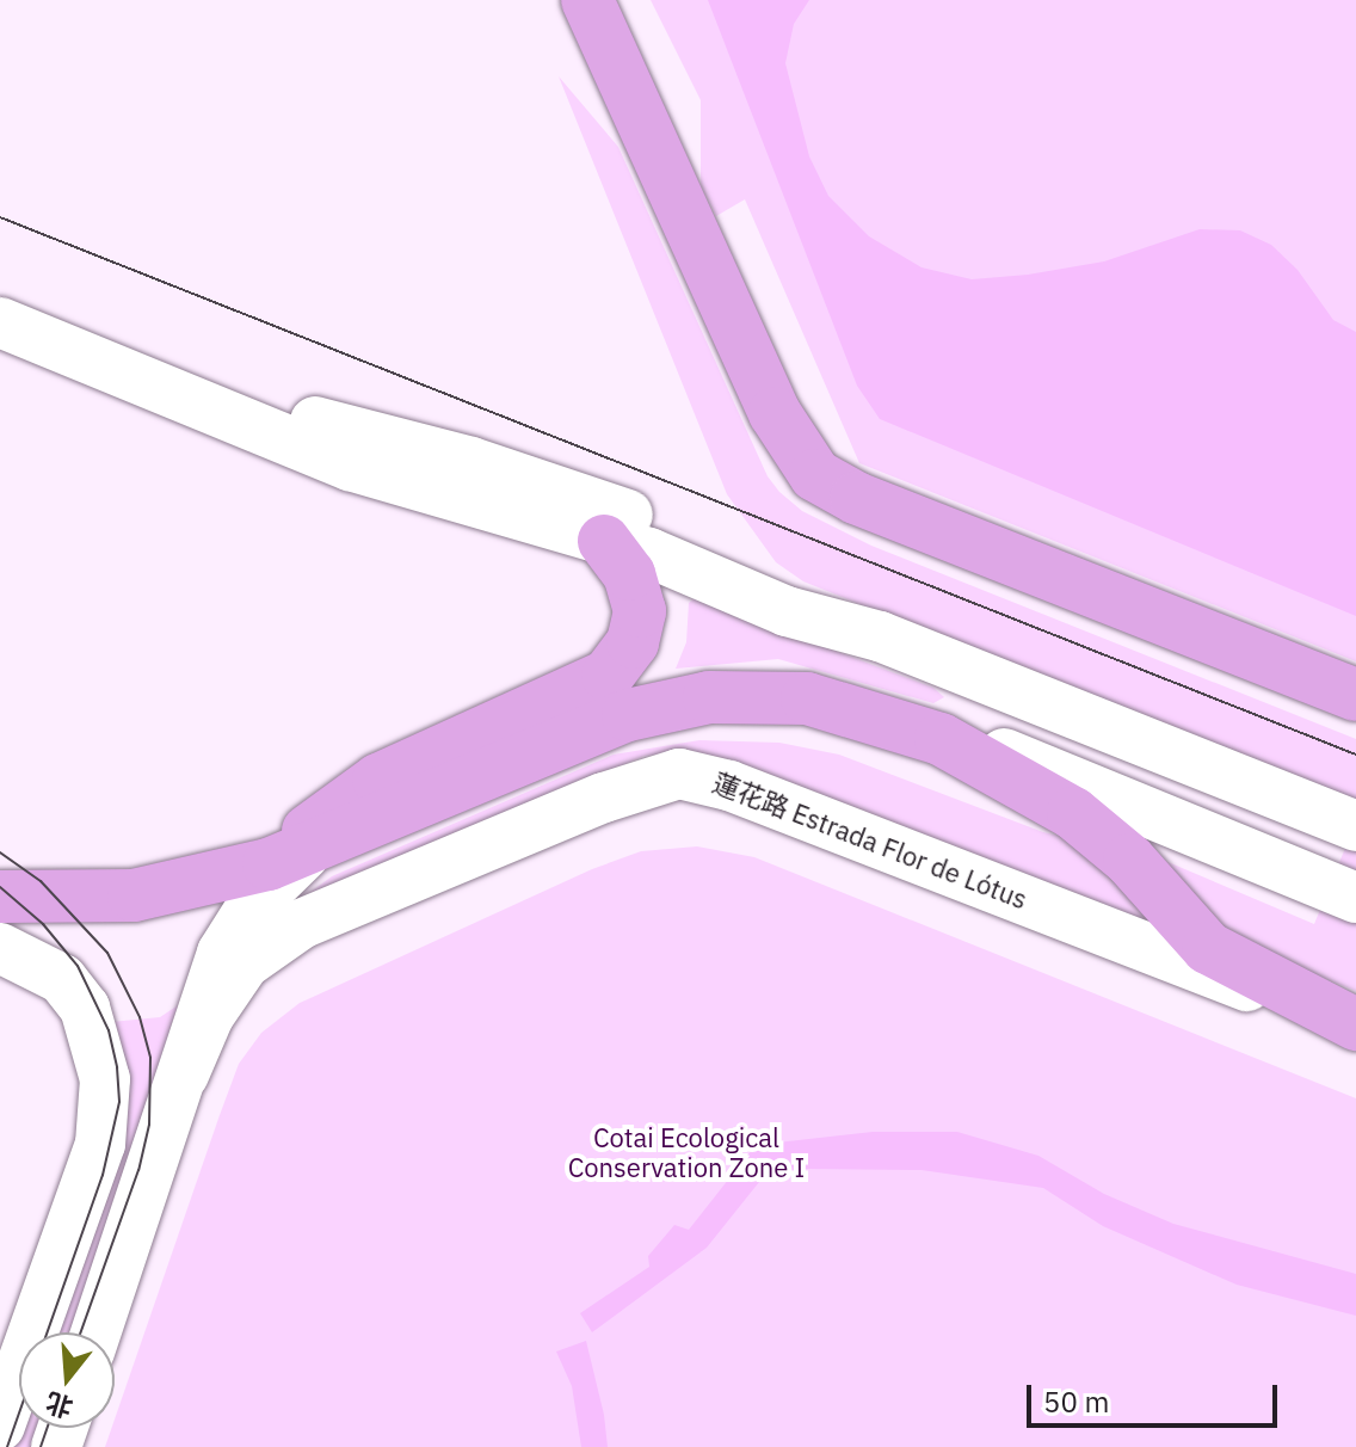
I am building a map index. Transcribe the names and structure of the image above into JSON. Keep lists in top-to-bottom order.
{
  "streets": {
    "main road": ["蓮花路 Estrada Flor de Lótus"]
  },
  "parks": ["Cotai Ecological Conservation Zone I"],
  "scale_bar": "50 m",
  "north": "bottom"
}
